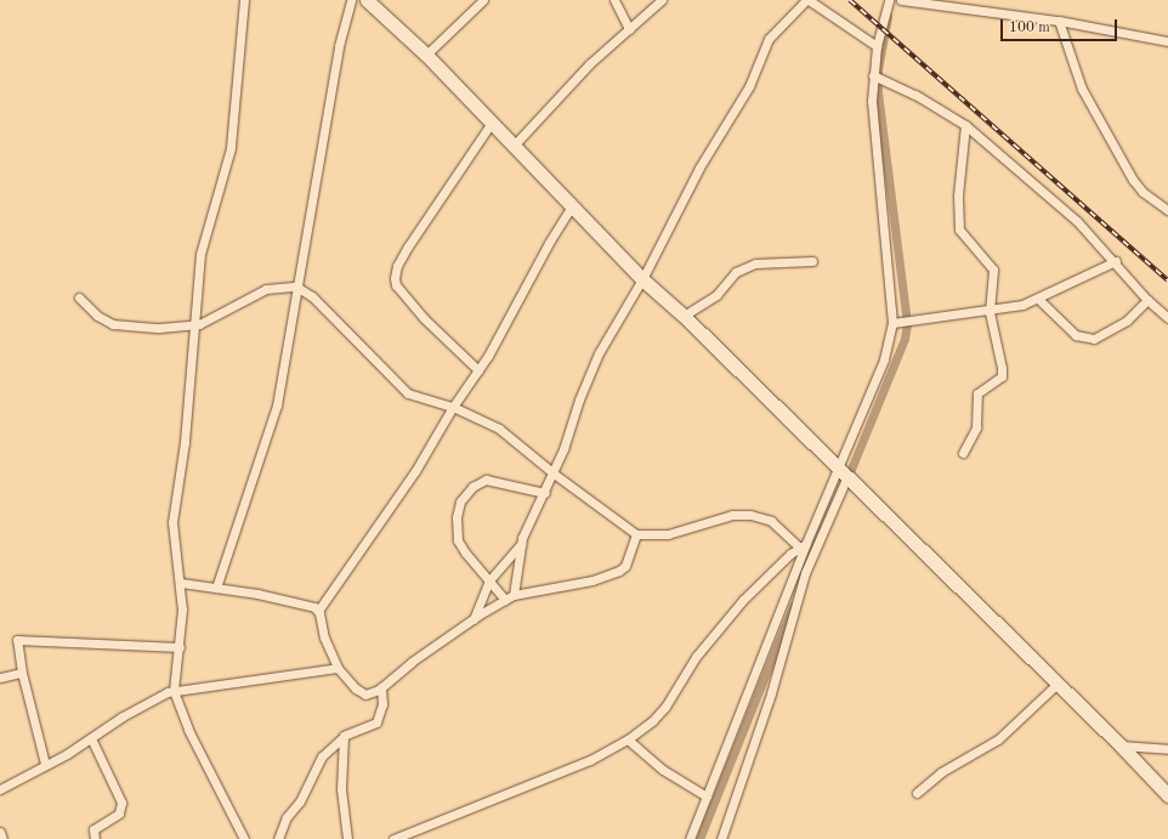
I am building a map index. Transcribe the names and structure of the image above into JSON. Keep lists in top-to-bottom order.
{
  "scale_bar": "100 m"
}
